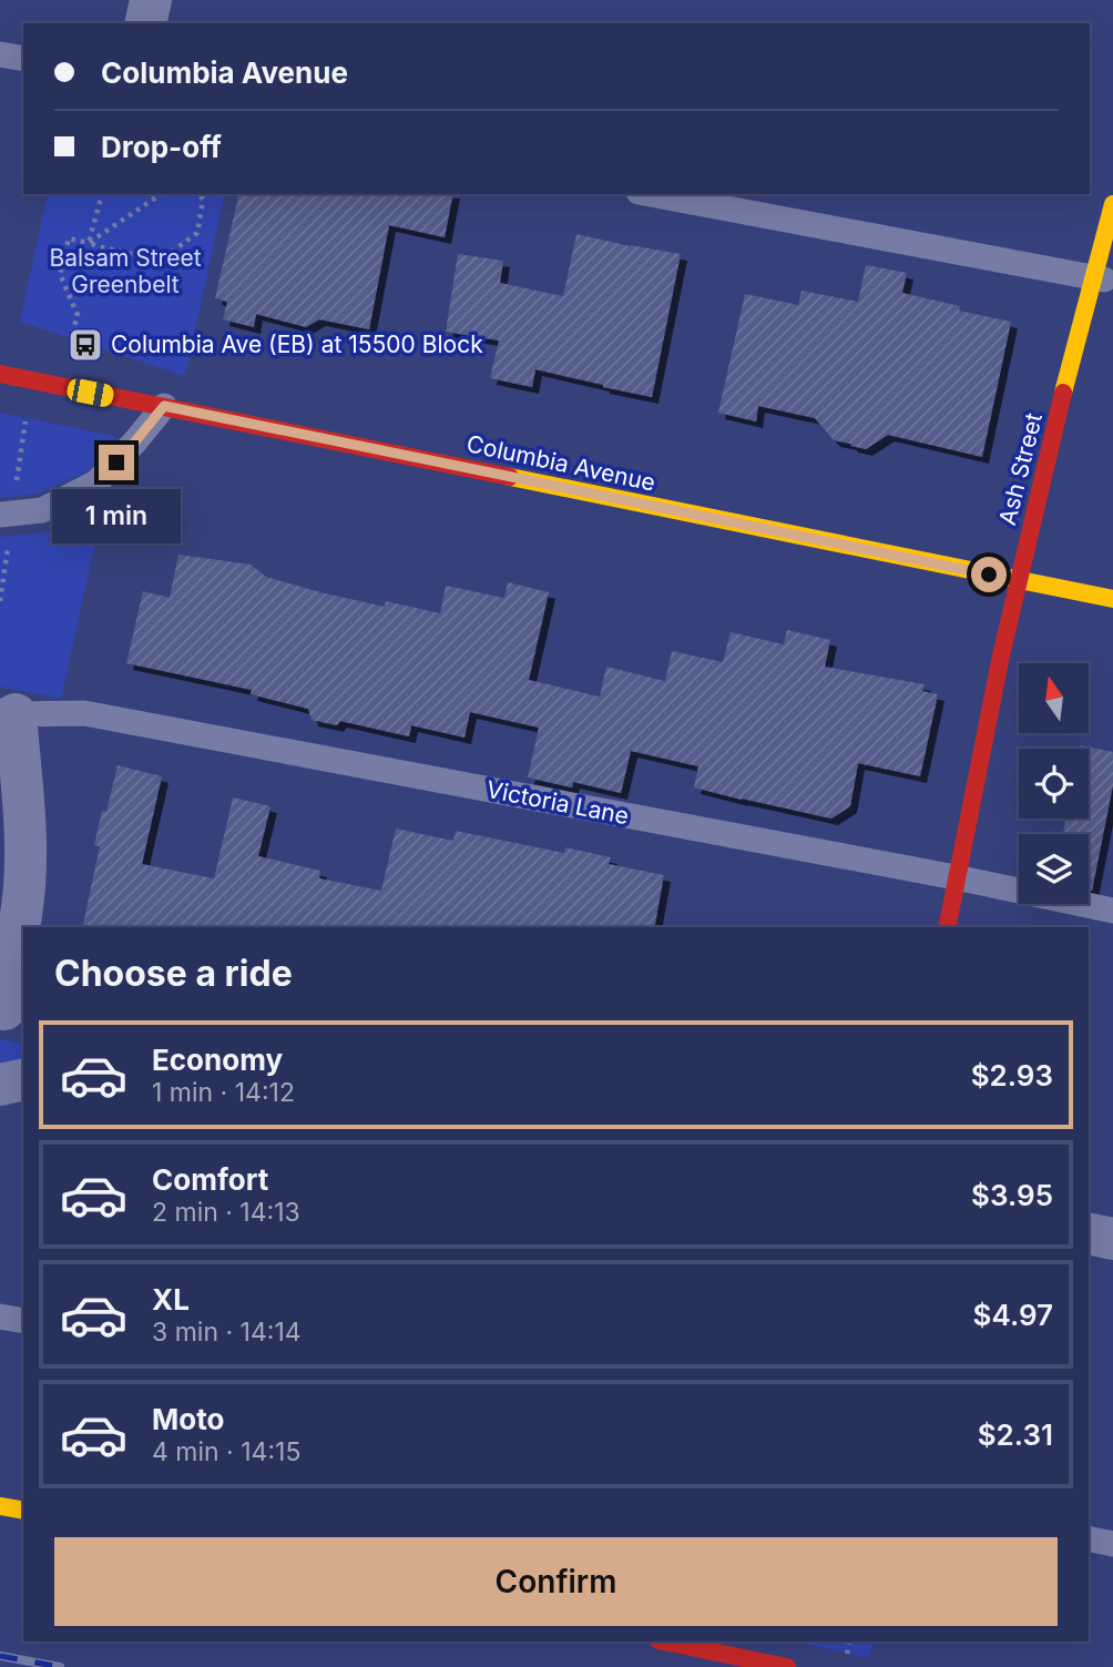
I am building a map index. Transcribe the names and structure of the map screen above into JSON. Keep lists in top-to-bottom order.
{
  "streets": {
    "street": ["Columbia Avenue", "Ash Street"],
    "lane": ["Victoria Lane"]
  },
  "crossings": [
    ["Columbia Avenue", "Ash Street"],
    ["Ash Street", "Victoria Lane"]
  ],
  "parks": ["Balsam Street Greenbelt"],
  "places": {
    "bus stop": ["Columbia Ave (EB) at 15500 Block"]
  },
  "north": "top",
  "page": {
    "banner": ["Columbia Avenue", "Drop-off"],
    "bubble": "1 min",
    "heading": "Choose a ride",
    "list": [
      {
        "name": "Economy",
        "note": "1 min · 14:12",
        "value": "$2.93"
      },
      {
        "name": "Comfort",
        "note": "2 min · 14:13",
        "value": "$3.95"
      },
      {
        "name": "XL",
        "note": "3 min · 14:14",
        "value": "$4.97"
      },
      {
        "name": "Moto",
        "note": "4 min · 14:15",
        "value": "$2.31"
      }
    ],
    "buttons": "Confirm"
  }
}
